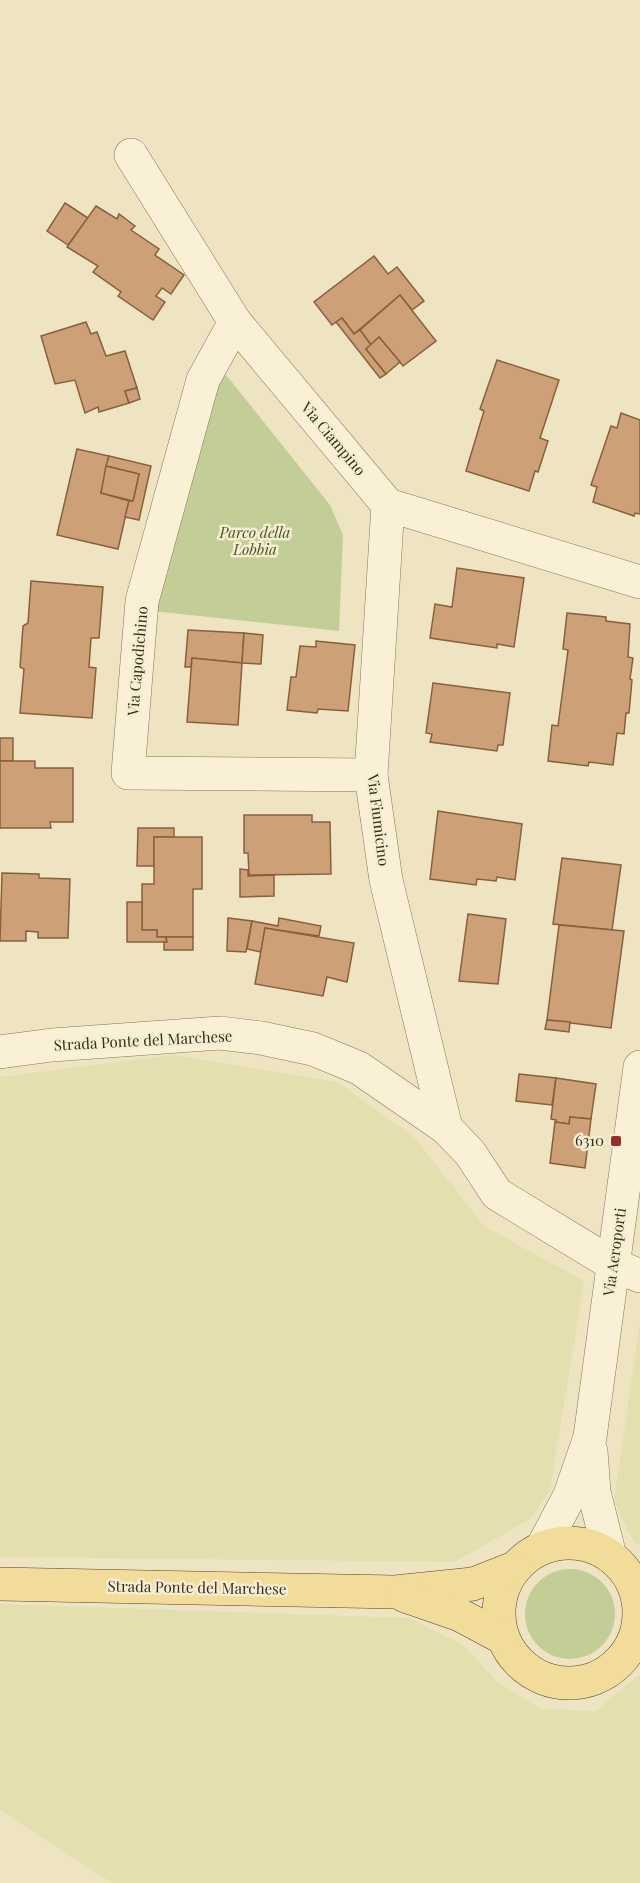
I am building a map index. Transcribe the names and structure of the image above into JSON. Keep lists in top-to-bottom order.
{
  "streets": {
    "main road": ["Strada Ponte del Marchese"],
    "street": [
      "Via Ciampino",
      "Via Capodichino",
      "Via Fiumicino",
      "Via Aeroporti"
    ]
  },
  "crossings": [
    ["Via Ciampino", "Via Capodichino"],
    ["Via Ciampino", "Via Fiumicino"],
    ["Via Capodichino", "Via Fiumicino"],
    ["Via Fiumicino", "Strada Ponte del Marchese"],
    ["Strada Ponte del Marchese", "Via Aeroporti"]
  ],
  "parks": ["Parco della Lobbia"],
  "places": {
    "transit": ["6310"]
  }
}
